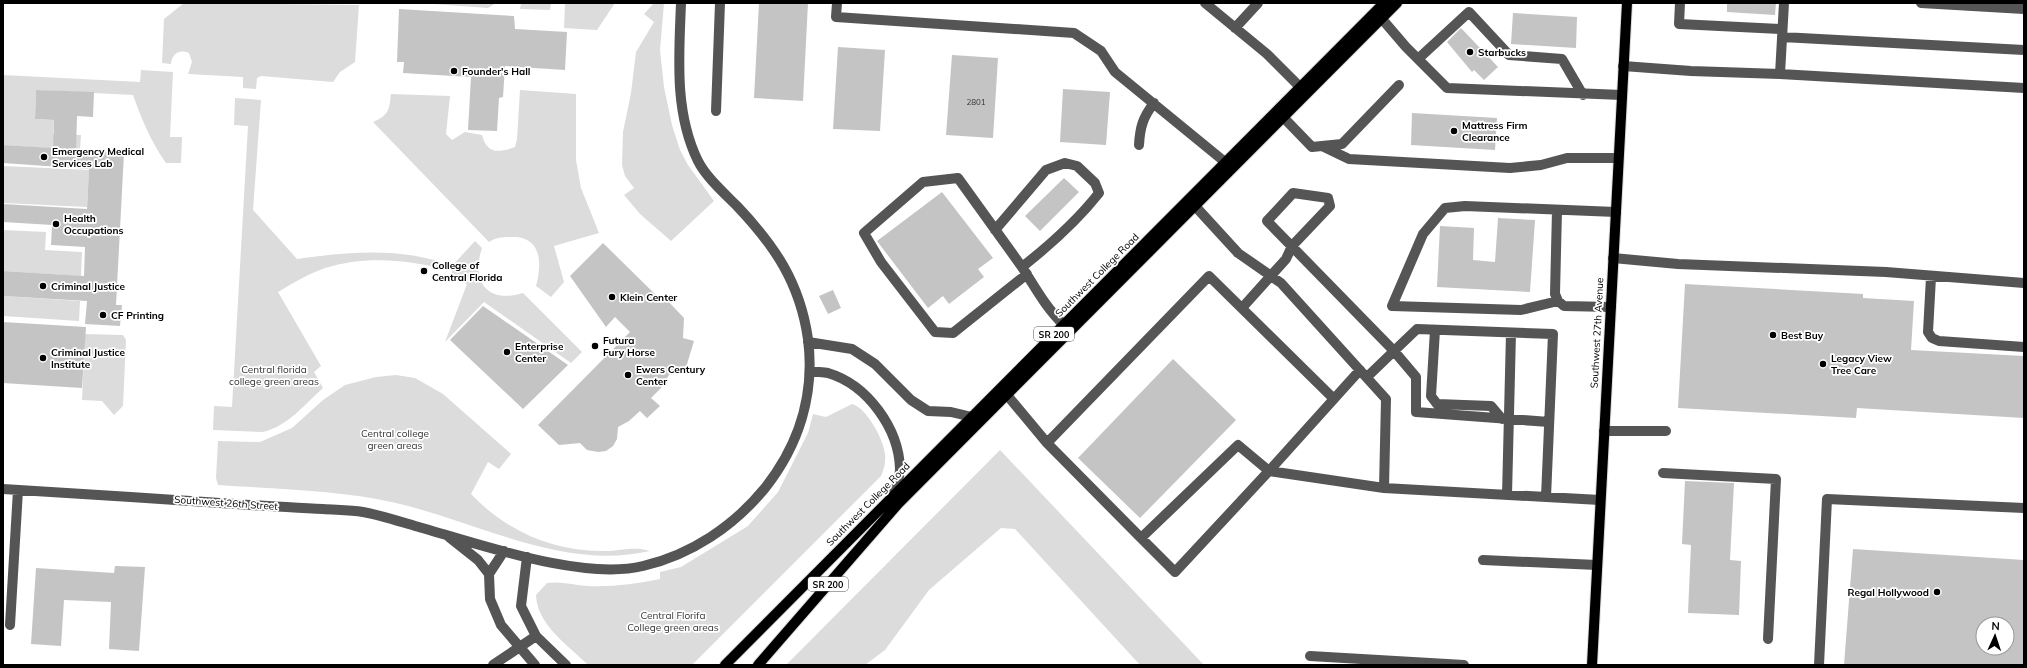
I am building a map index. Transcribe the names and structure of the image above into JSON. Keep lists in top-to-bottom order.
{
  "streets": {
    "main road": ["Southwest College Road", "Southwest 27th Avenue", "SR 200"],
    "street": ["Southwest 26th Street"]
  },
  "parks": ["Central florida college green areas", "Central college green areas", "Central Florifa College green areas"],
  "places": [
    "Starbucks",
    "Founder's Hall",
    "Mattress Firm Clearance",
    "Emergency Medical Services Lab",
    "Health Occupations",
    "College of Central Florida",
    "Criminal Justice",
    "Klein Center",
    "CF Printing",
    "Best Buy",
    "Futura Fury Horse",
    "Enterprise Center",
    "Criminal Justice Institute",
    "Legacy View Tree Care",
    "Ewers Century Center",
    "Regal Hollywood"
  ],
  "house_numbers": ["2801"],
  "north": "top"
}
